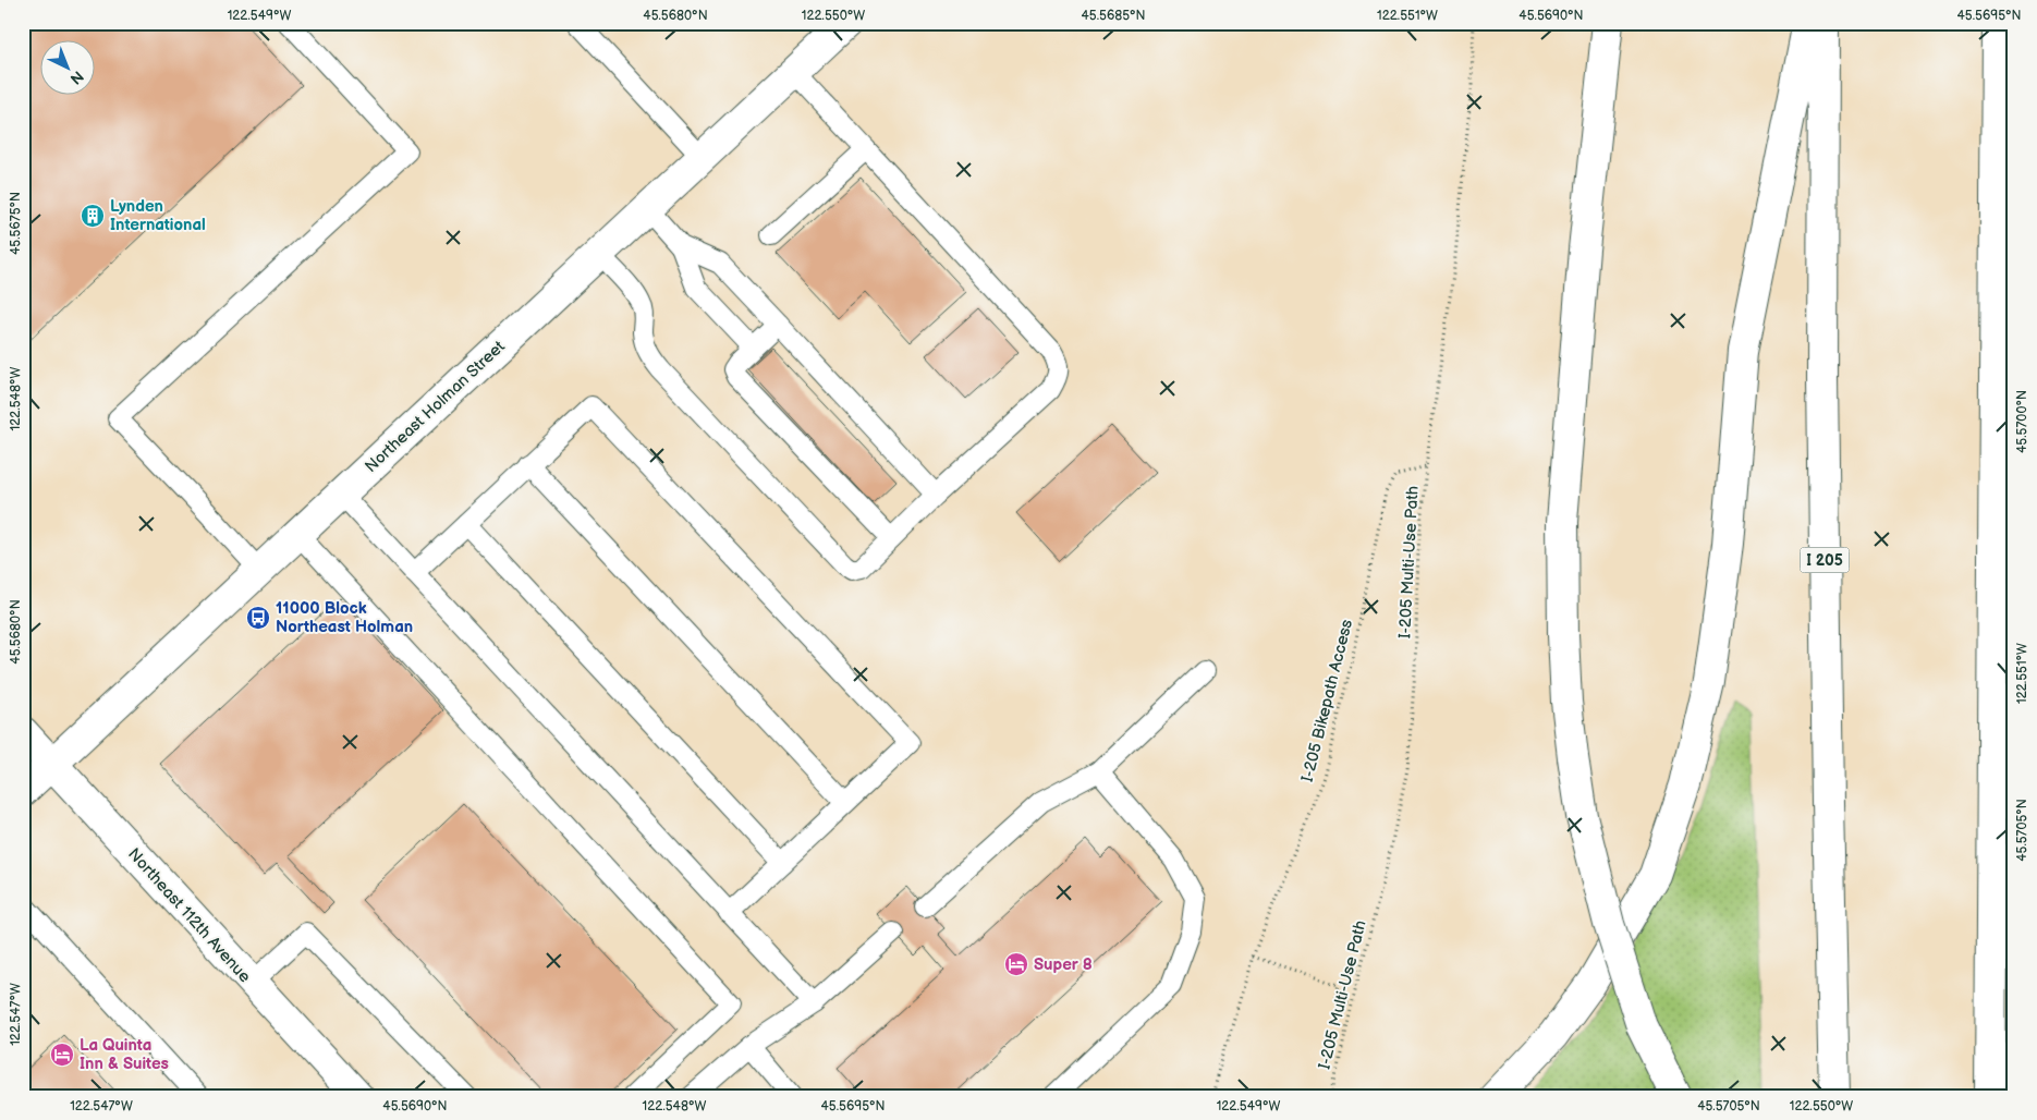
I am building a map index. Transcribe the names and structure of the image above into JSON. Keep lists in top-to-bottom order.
{
  "streets": {
    "main road": ["Northeast Holman Street", "I 205", "Northeast 112th Avenue"],
    "path": ["I-205 Multi-Use Path", "I-205 Bikepath Access"]
  },
  "crossings": [
    ["Northeast Holman Street", "Northeast 112th Avenue"],
    ["I-205 Multi-Use Path", "I-205 Bikepath Access"]
  ],
  "places": {
    "building": ["Lynden International"],
    "bus stop": ["11000 Block Northeast Holman"],
    "hotel": ["Super 8", "La Quinta Inn & Suites"]
  },
  "north": "bottom right",
  "coordinates": [
    "122.549°W",
    "45.5680°N",
    "122.550°W",
    "45.5685°N",
    "122.551°W",
    "45.5690°N",
    "45.5695°N",
    "45.5675°N",
    "122.548°W",
    "45.5700°N",
    "45.5705°N",
    "122.547°W"
  ]
}
